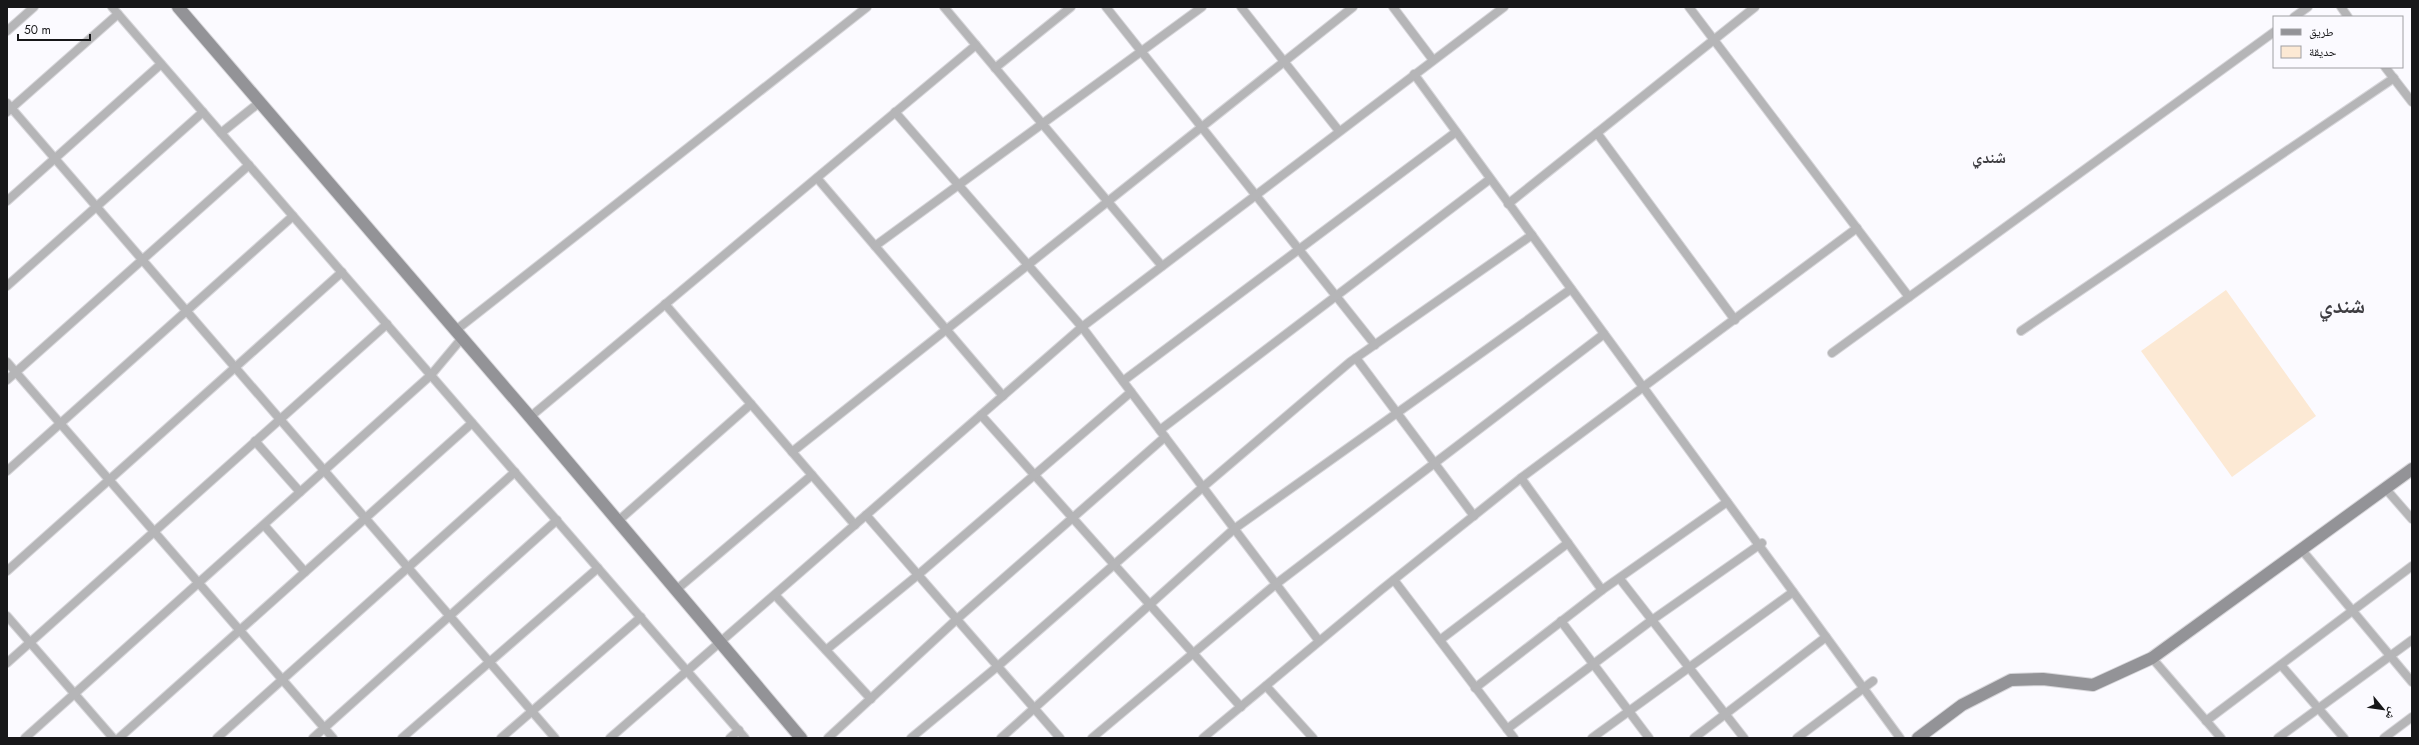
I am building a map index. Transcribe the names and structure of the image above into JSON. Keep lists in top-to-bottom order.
{
  "districts": ["شندي", "شندي"],
  "legend": ["طريق", "حديقة"],
  "scale_bar": "50 m",
  "north": "bottom right"
}
